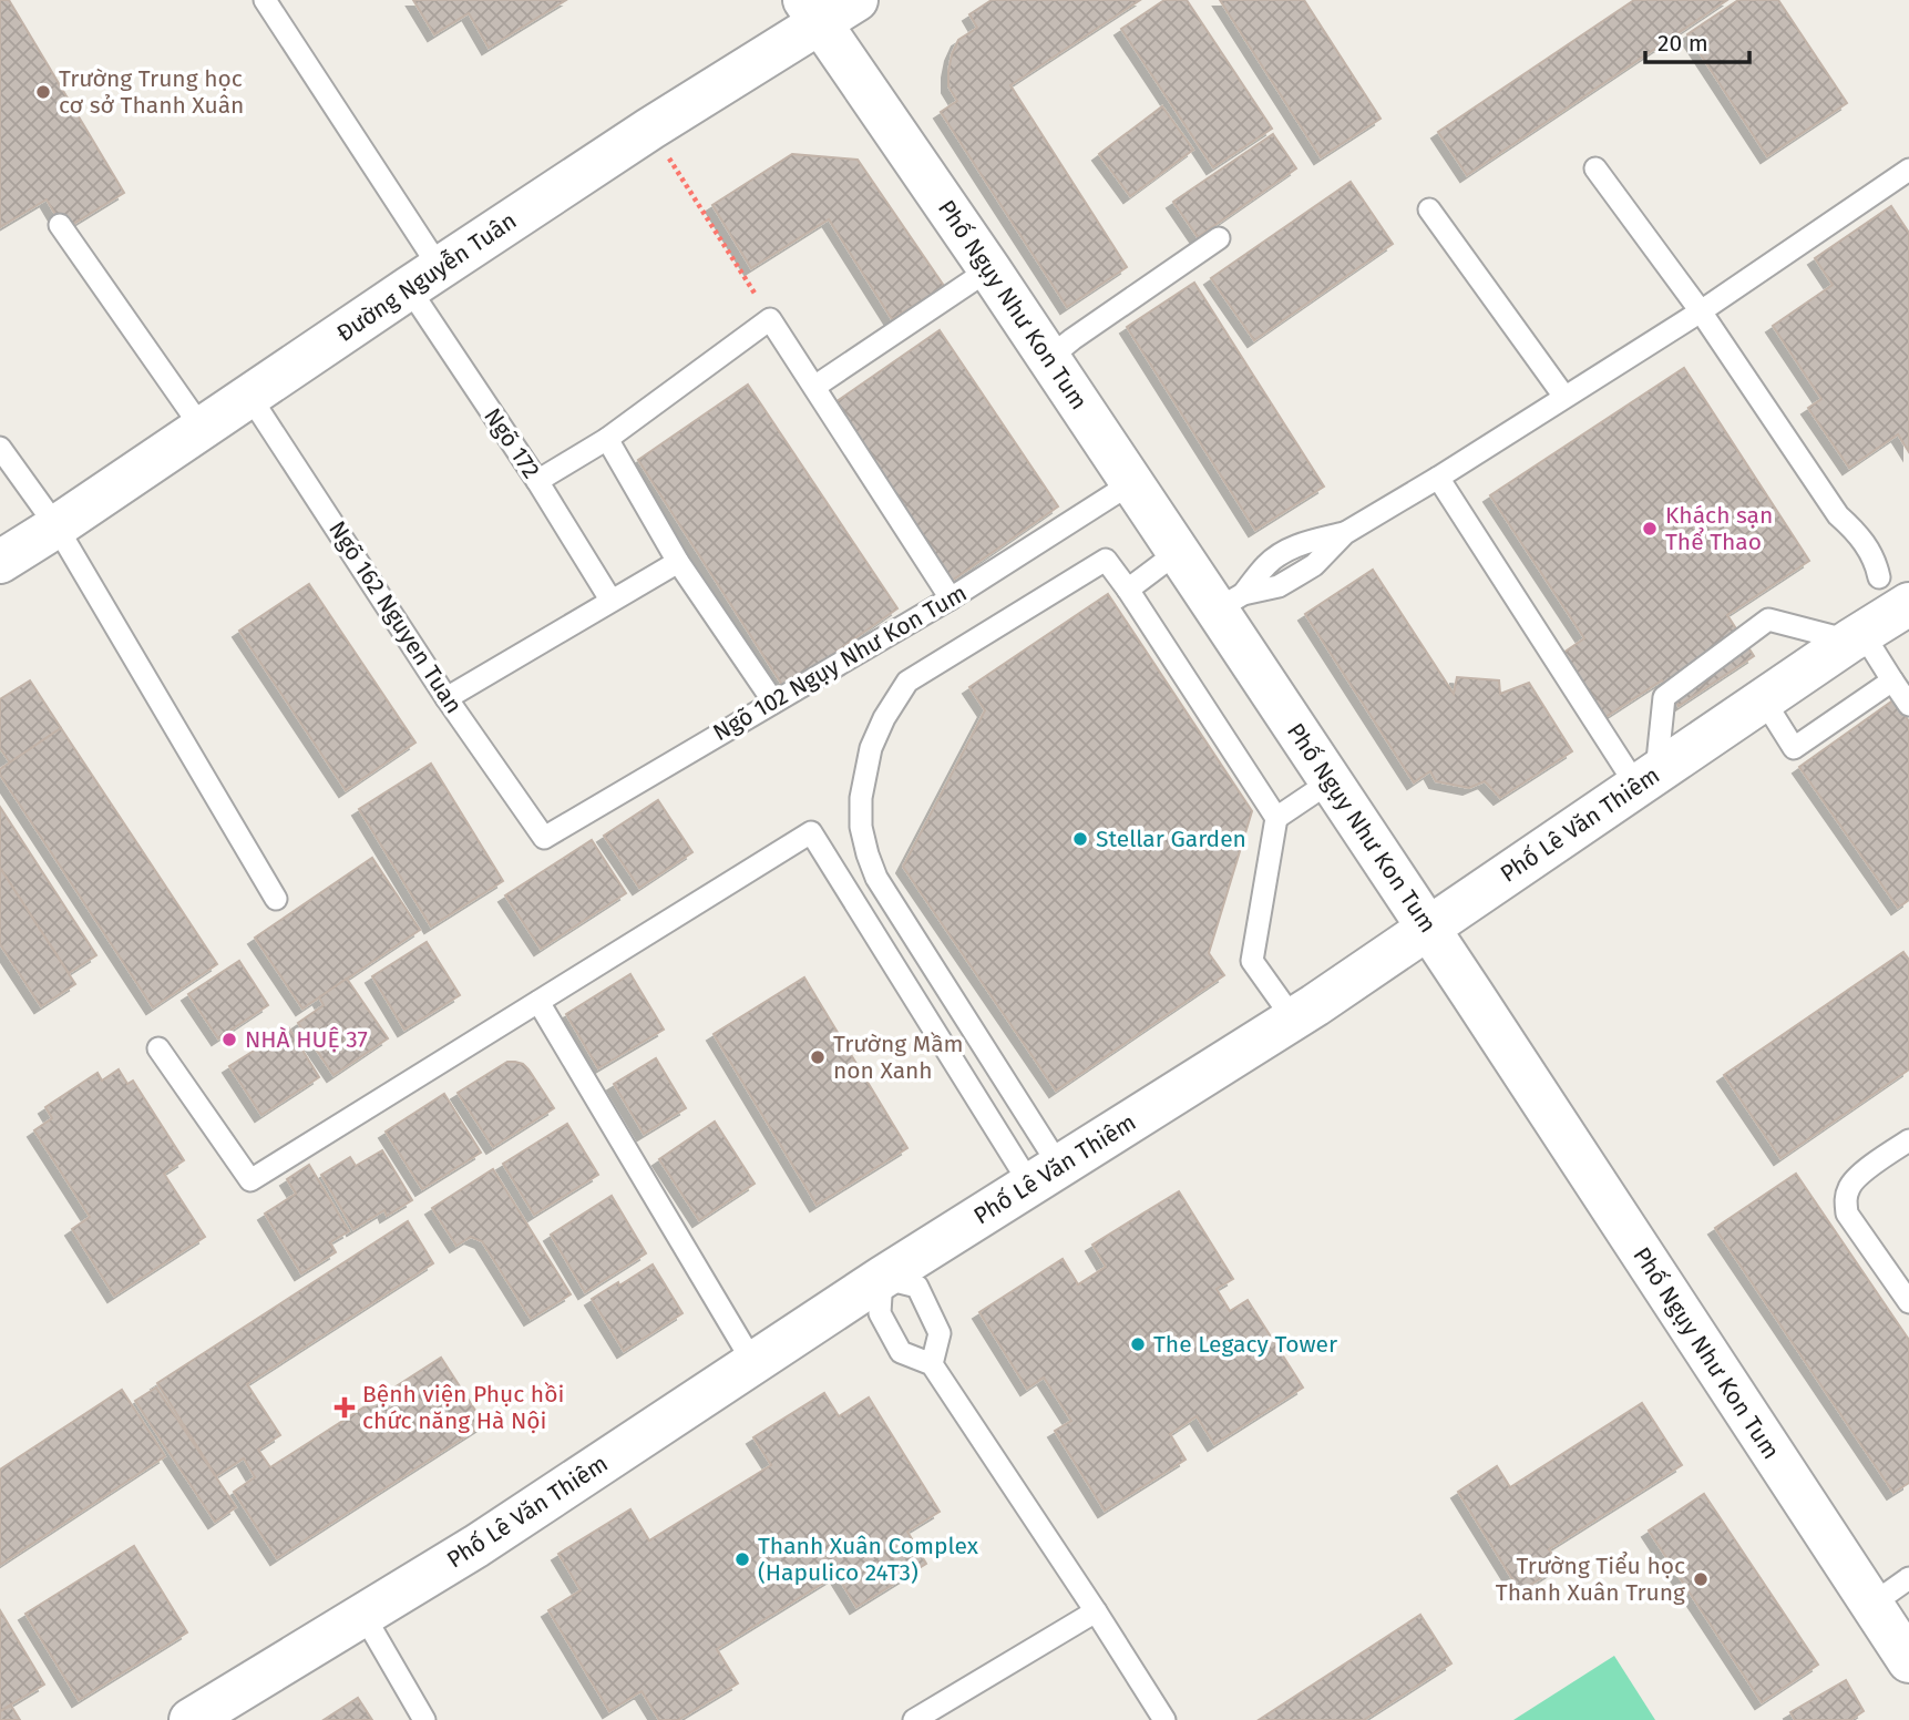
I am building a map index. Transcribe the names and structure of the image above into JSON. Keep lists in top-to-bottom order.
{
  "streets": {
    "street": ["Đường Nguyễn Tuân", "Phố Ngụy Như Kon Tum", "Phố Lê Văn Thiêm"],
    "lane": ["Ngõ 172", "Ngõ 162 Nguyen Tuan", "Ngõ 102 Ngụy Như Kon Tum"]
  },
  "crossings": [
    ["Đường Nguyễn Tuân", "Phố Ngụy Như Kon Tum"],
    ["Đường Nguyễn Tuân", "Ngõ 172"],
    ["Đường Nguyễn Tuân", "Ngõ 162 Nguyen Tuan"],
    ["Phố Ngụy Như Kon Tum", "Ngõ 102 Ngụy Như Kon Tum"],
    ["Phố Ngụy Như Kon Tum", "Phố Lê Văn Thiêm"],
    ["Ngõ 162 Nguyen Tuan", "Ngõ 102 Ngụy Như Kon Tum"]
  ],
  "places": {
    "other": [
      "Trường Trung học cơ sở Thanh Xuân",
      "Khách sạn Thể Thao",
      "Stellar Garden",
      "NHÀ HUỆ 37",
      "Trường Mầm non Xanh",
      "The Legacy Tower",
      "Thanh Xuân Complex (Hapulico 24T3)",
      "Trường Tiểu học Thanh Xuân Trung"
    ],
    "health": ["Bệnh viện Phục hồi chức năng Hà Nội"]
  },
  "scale_bar": "20 m"
}
